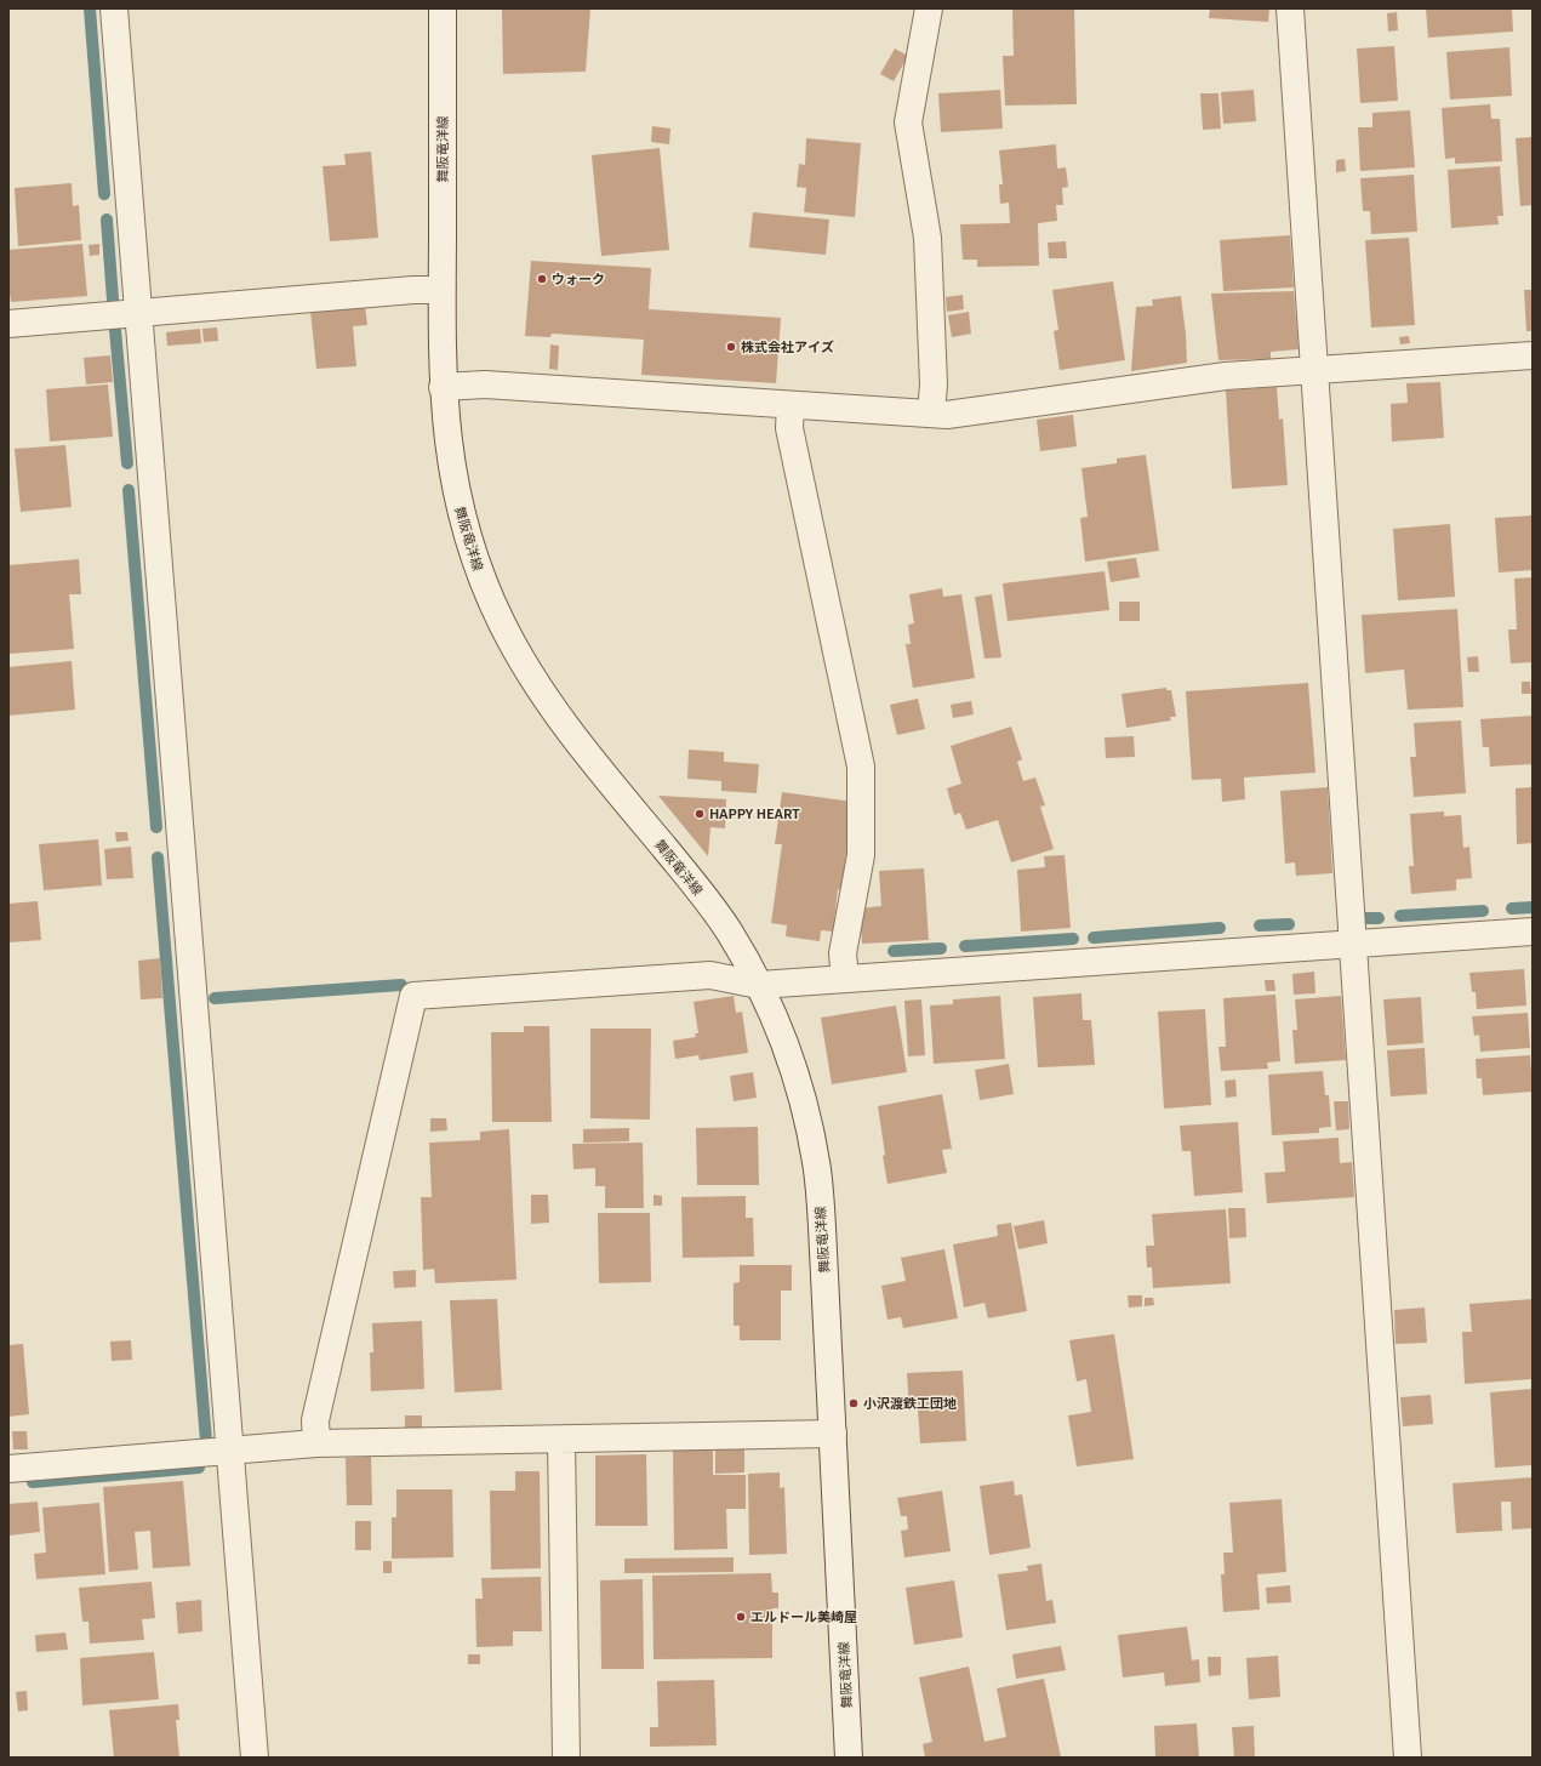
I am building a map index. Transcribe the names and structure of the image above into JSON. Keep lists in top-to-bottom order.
{
  "streets": {
    "street": ["舞阪竜洋線"]
  },
  "places": [
    "ウォーク",
    "株式会社アイズ",
    "HAPPY HEART",
    "小沢渡鉄工団地",
    "エルドール美崎屋"
  ]
}
